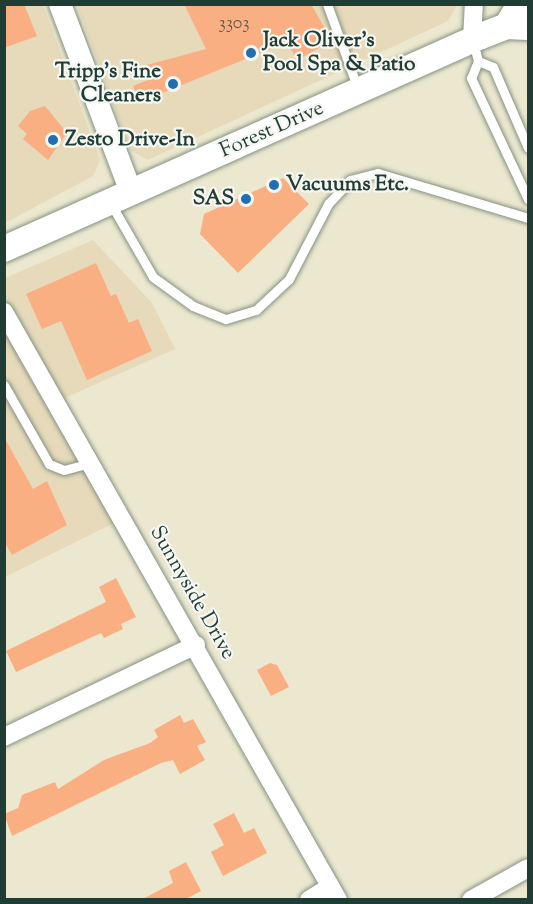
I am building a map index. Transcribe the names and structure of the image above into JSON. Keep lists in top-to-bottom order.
{
  "streets": {
    "main road": ["Forest Drive"],
    "street": ["Sunnyside Drive"]
  },
  "places": [
    "Jack Oliver's Pool Spa & Patio",
    "Tripp's Fine Cleaners",
    "Zesto Drive-In",
    "Vacuums Etc.",
    "SAS"
  ],
  "house_numbers": ["3303"]
}
